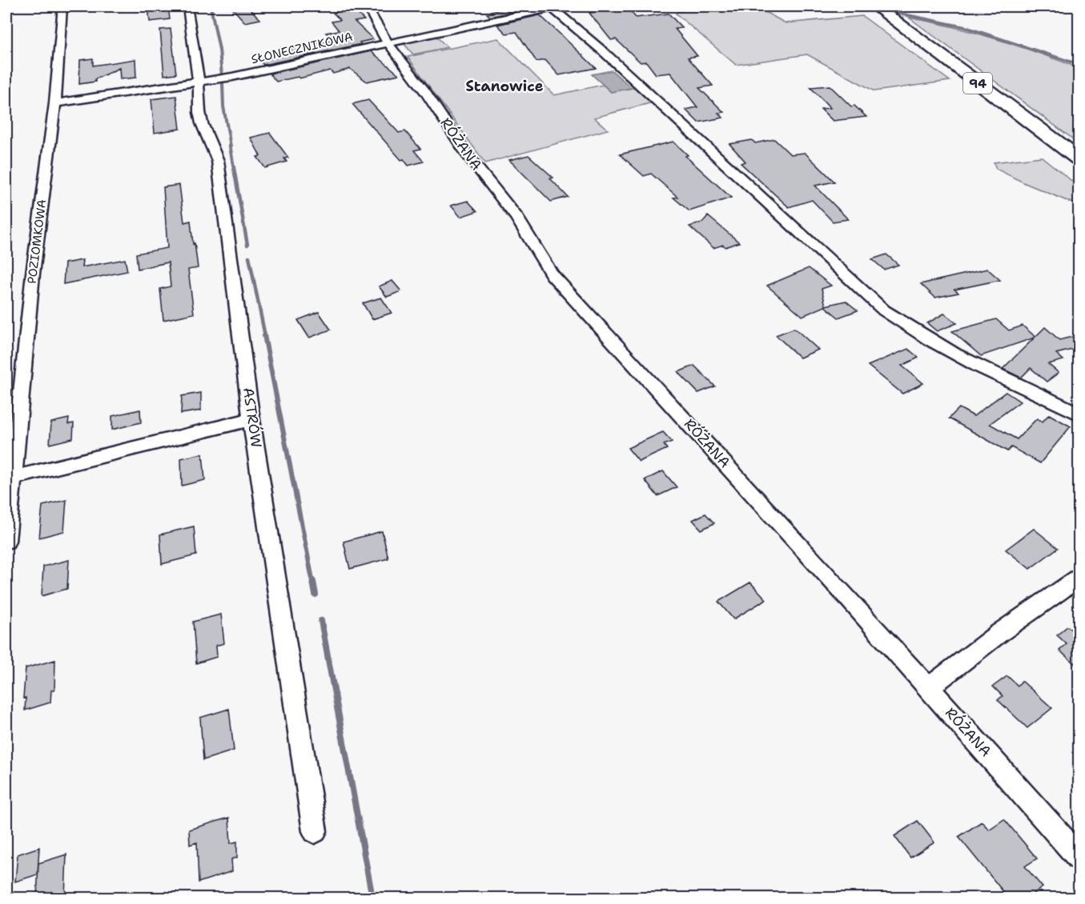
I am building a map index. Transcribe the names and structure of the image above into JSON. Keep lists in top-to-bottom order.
{
  "streets": {
    "main road": ["94"],
    "street": [
      "SŁONECZNIKOWA",
      "RÓŻANA",
      "POZIOMKOWA",
      "ASTRÓW"
    ]
  },
  "crossings": [
    ["SŁONECZNIKOWA", "RÓŻANA"],
    ["SŁONECZNIKOWA", "POZIOMKOWA"],
    ["SŁONECZNIKOWA", "ASTRÓW"]
  ],
  "districts": ["Stanowice"]
}
